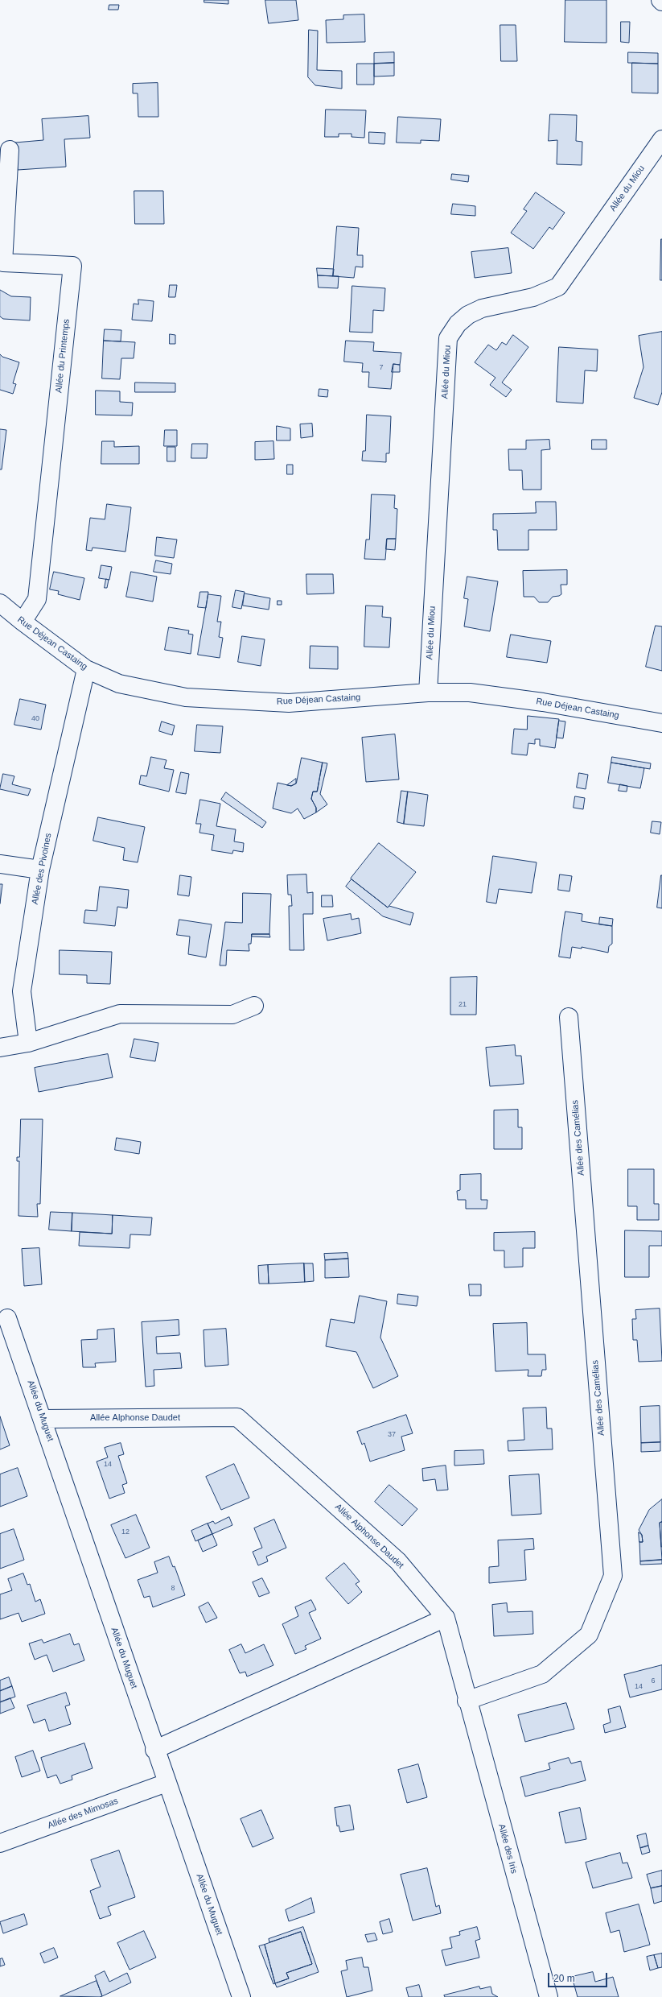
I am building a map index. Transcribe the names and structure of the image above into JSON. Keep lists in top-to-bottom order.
{
  "streets": {
    "street": [
      "Allée du Miou",
      "Allée du Printemps",
      "Rue Déjean Castaing",
      "Allée des Pivoines",
      "Allée des Camélias",
      "Allée du Muguet",
      "Allée Alphonse Daudet",
      "Allée des Mimosas",
      "Allée des Iris"
    ]
  },
  "crossings": [
    ["Allée du Miou", "Rue Déjean Castaing"],
    ["Allée du Printemps", "Rue Déjean Castaing"],
    ["Rue Déjean Castaing", "Allée des Pivoines"],
    ["Allée des Camélias", "Allée des Iris"],
    ["Allée du Muguet", "Allée Alphonse Daudet"],
    ["Allée du Muguet", "Allée des Mimosas"],
    ["Allée Alphonse Daudet", "Allée des Iris"]
  ],
  "house_numbers": [
    "7",
    "40",
    "21",
    "37",
    "14",
    "12",
    "8",
    "6",
    "14"
  ],
  "scale_bar": "20 m"
}
